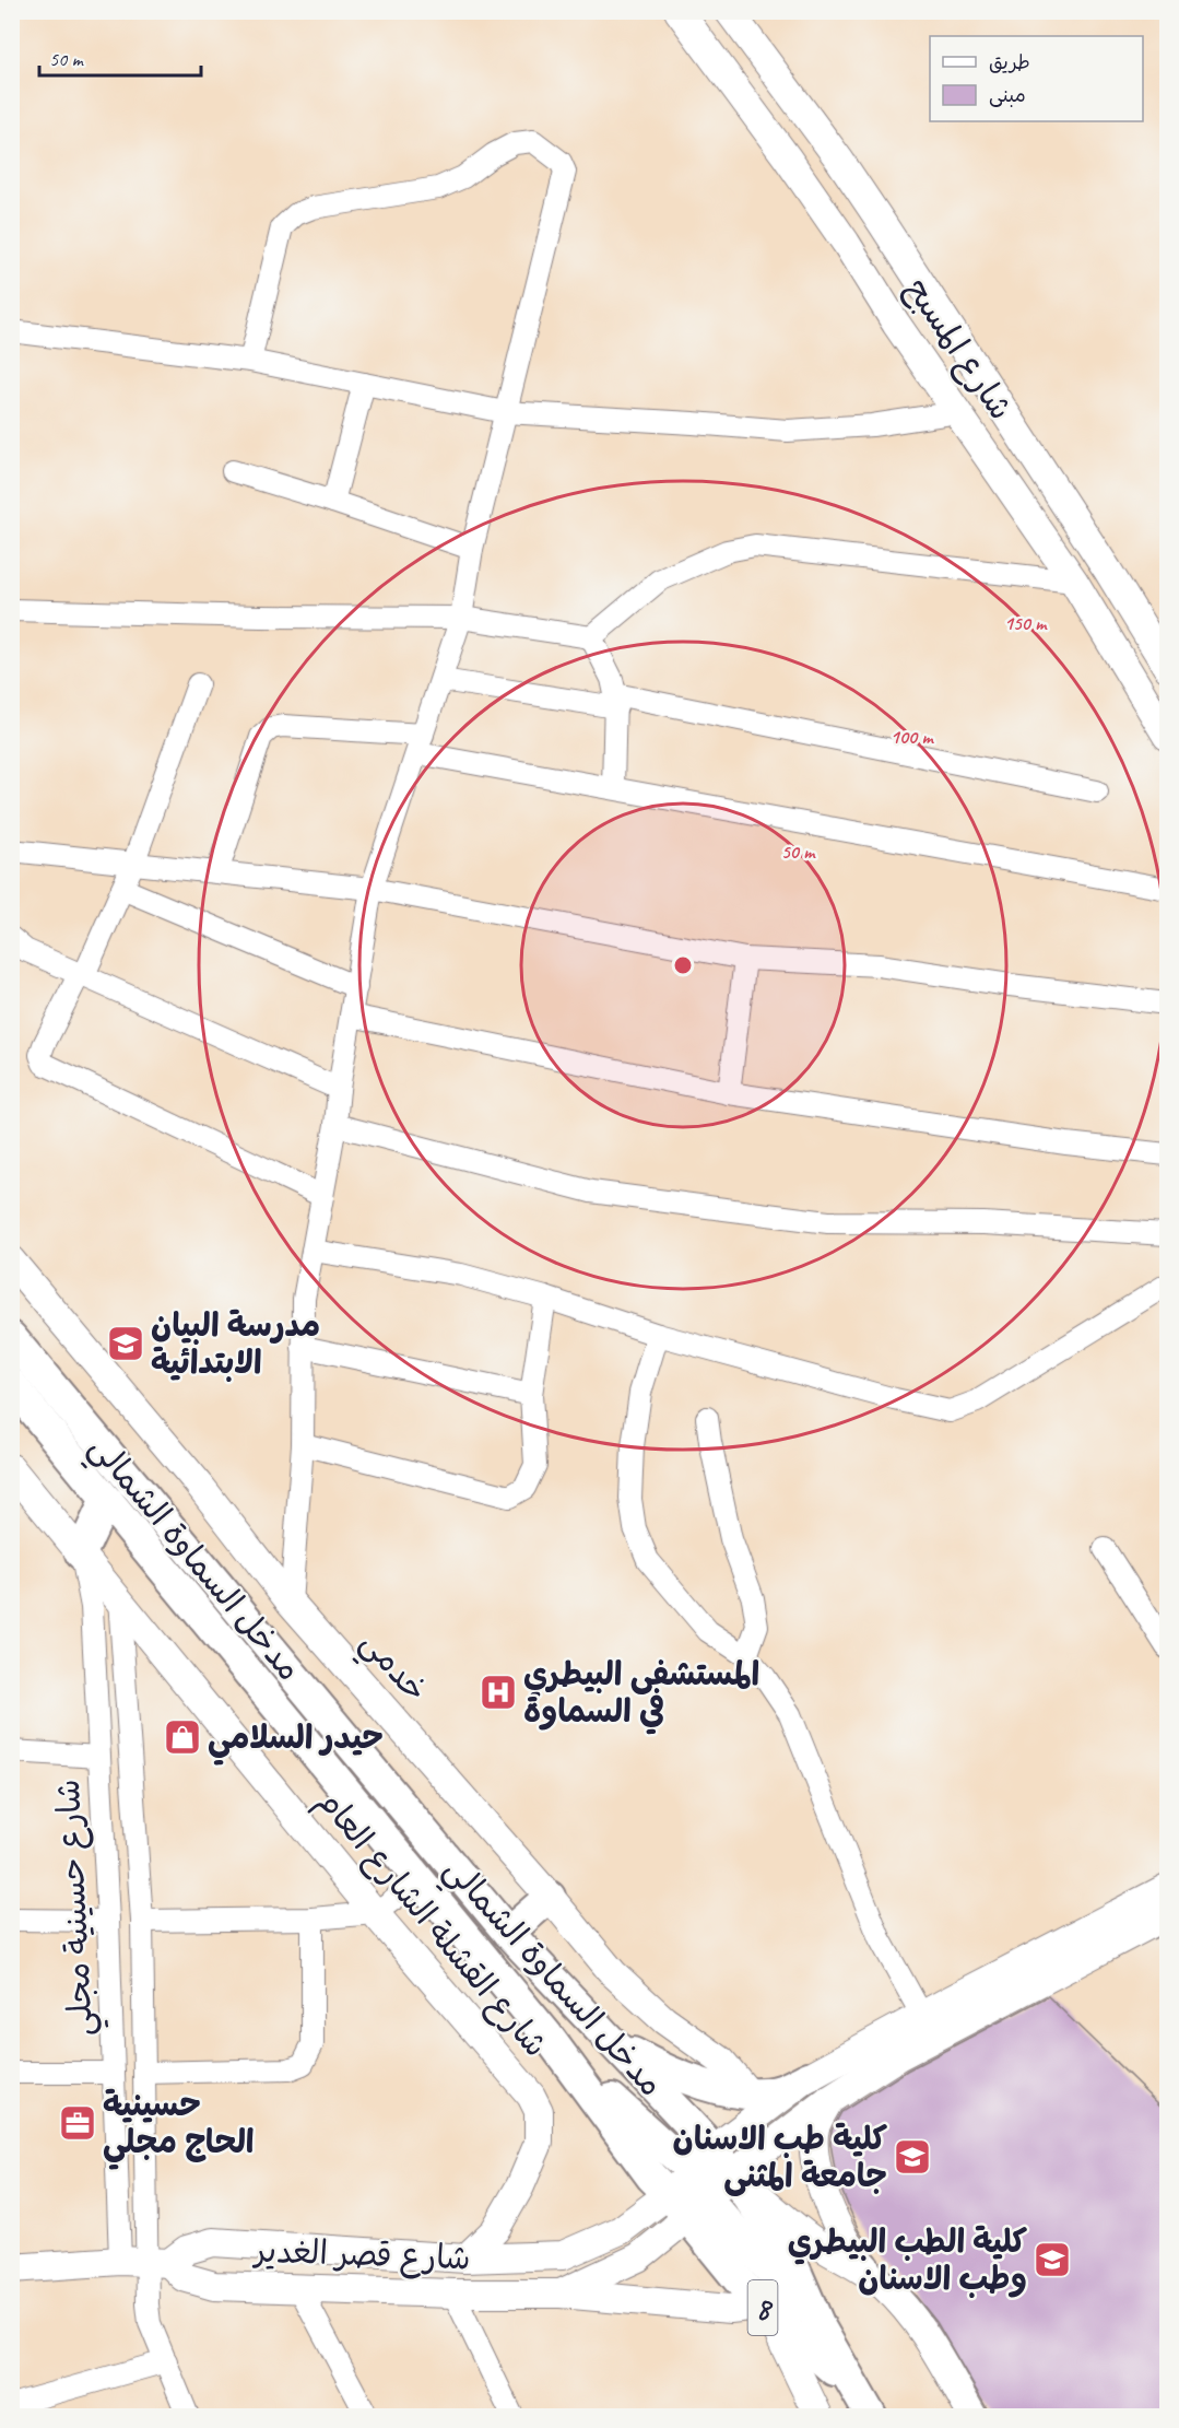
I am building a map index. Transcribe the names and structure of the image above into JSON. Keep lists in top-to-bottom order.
{
  "streets": {
    "highway": ["مدخل السماوة الشمالي", "8"],
    "main road": [
      "شارع المسبح",
      "خدمي",
      "شارع القشلة الشارع العام",
      "شارع قصر الغدير"
    ],
    "street": ["شارع حسينية مجلي"]
  },
  "crossings": [
    ["مدخل السماوة الشمالي", "8"],
    ["شارع حسينية مجلي", "شارع القشلة الشارع العام"],
    ["شارع حسينية مجلي", "شارع قصر الغدير"],
    ["شارع قصر الغدير", "8"]
  ],
  "places": {
    "school or university": ["مدرسة البيان الابتدائية", "كلية طب الاسنان جامعة المثنى", "كلية الطب البيطري وطب الاسنان"],
    "hospital": ["المستشفى البيطري في السماوة"],
    "shop": ["حيدر السلامي"],
    "office": ["حسينية الحاج مجلي"]
  },
  "legend": ["طريق", "مبنى"],
  "scale_bar": "50 m",
  "rings": ["150 m", "100 m", "50 m"]
}
